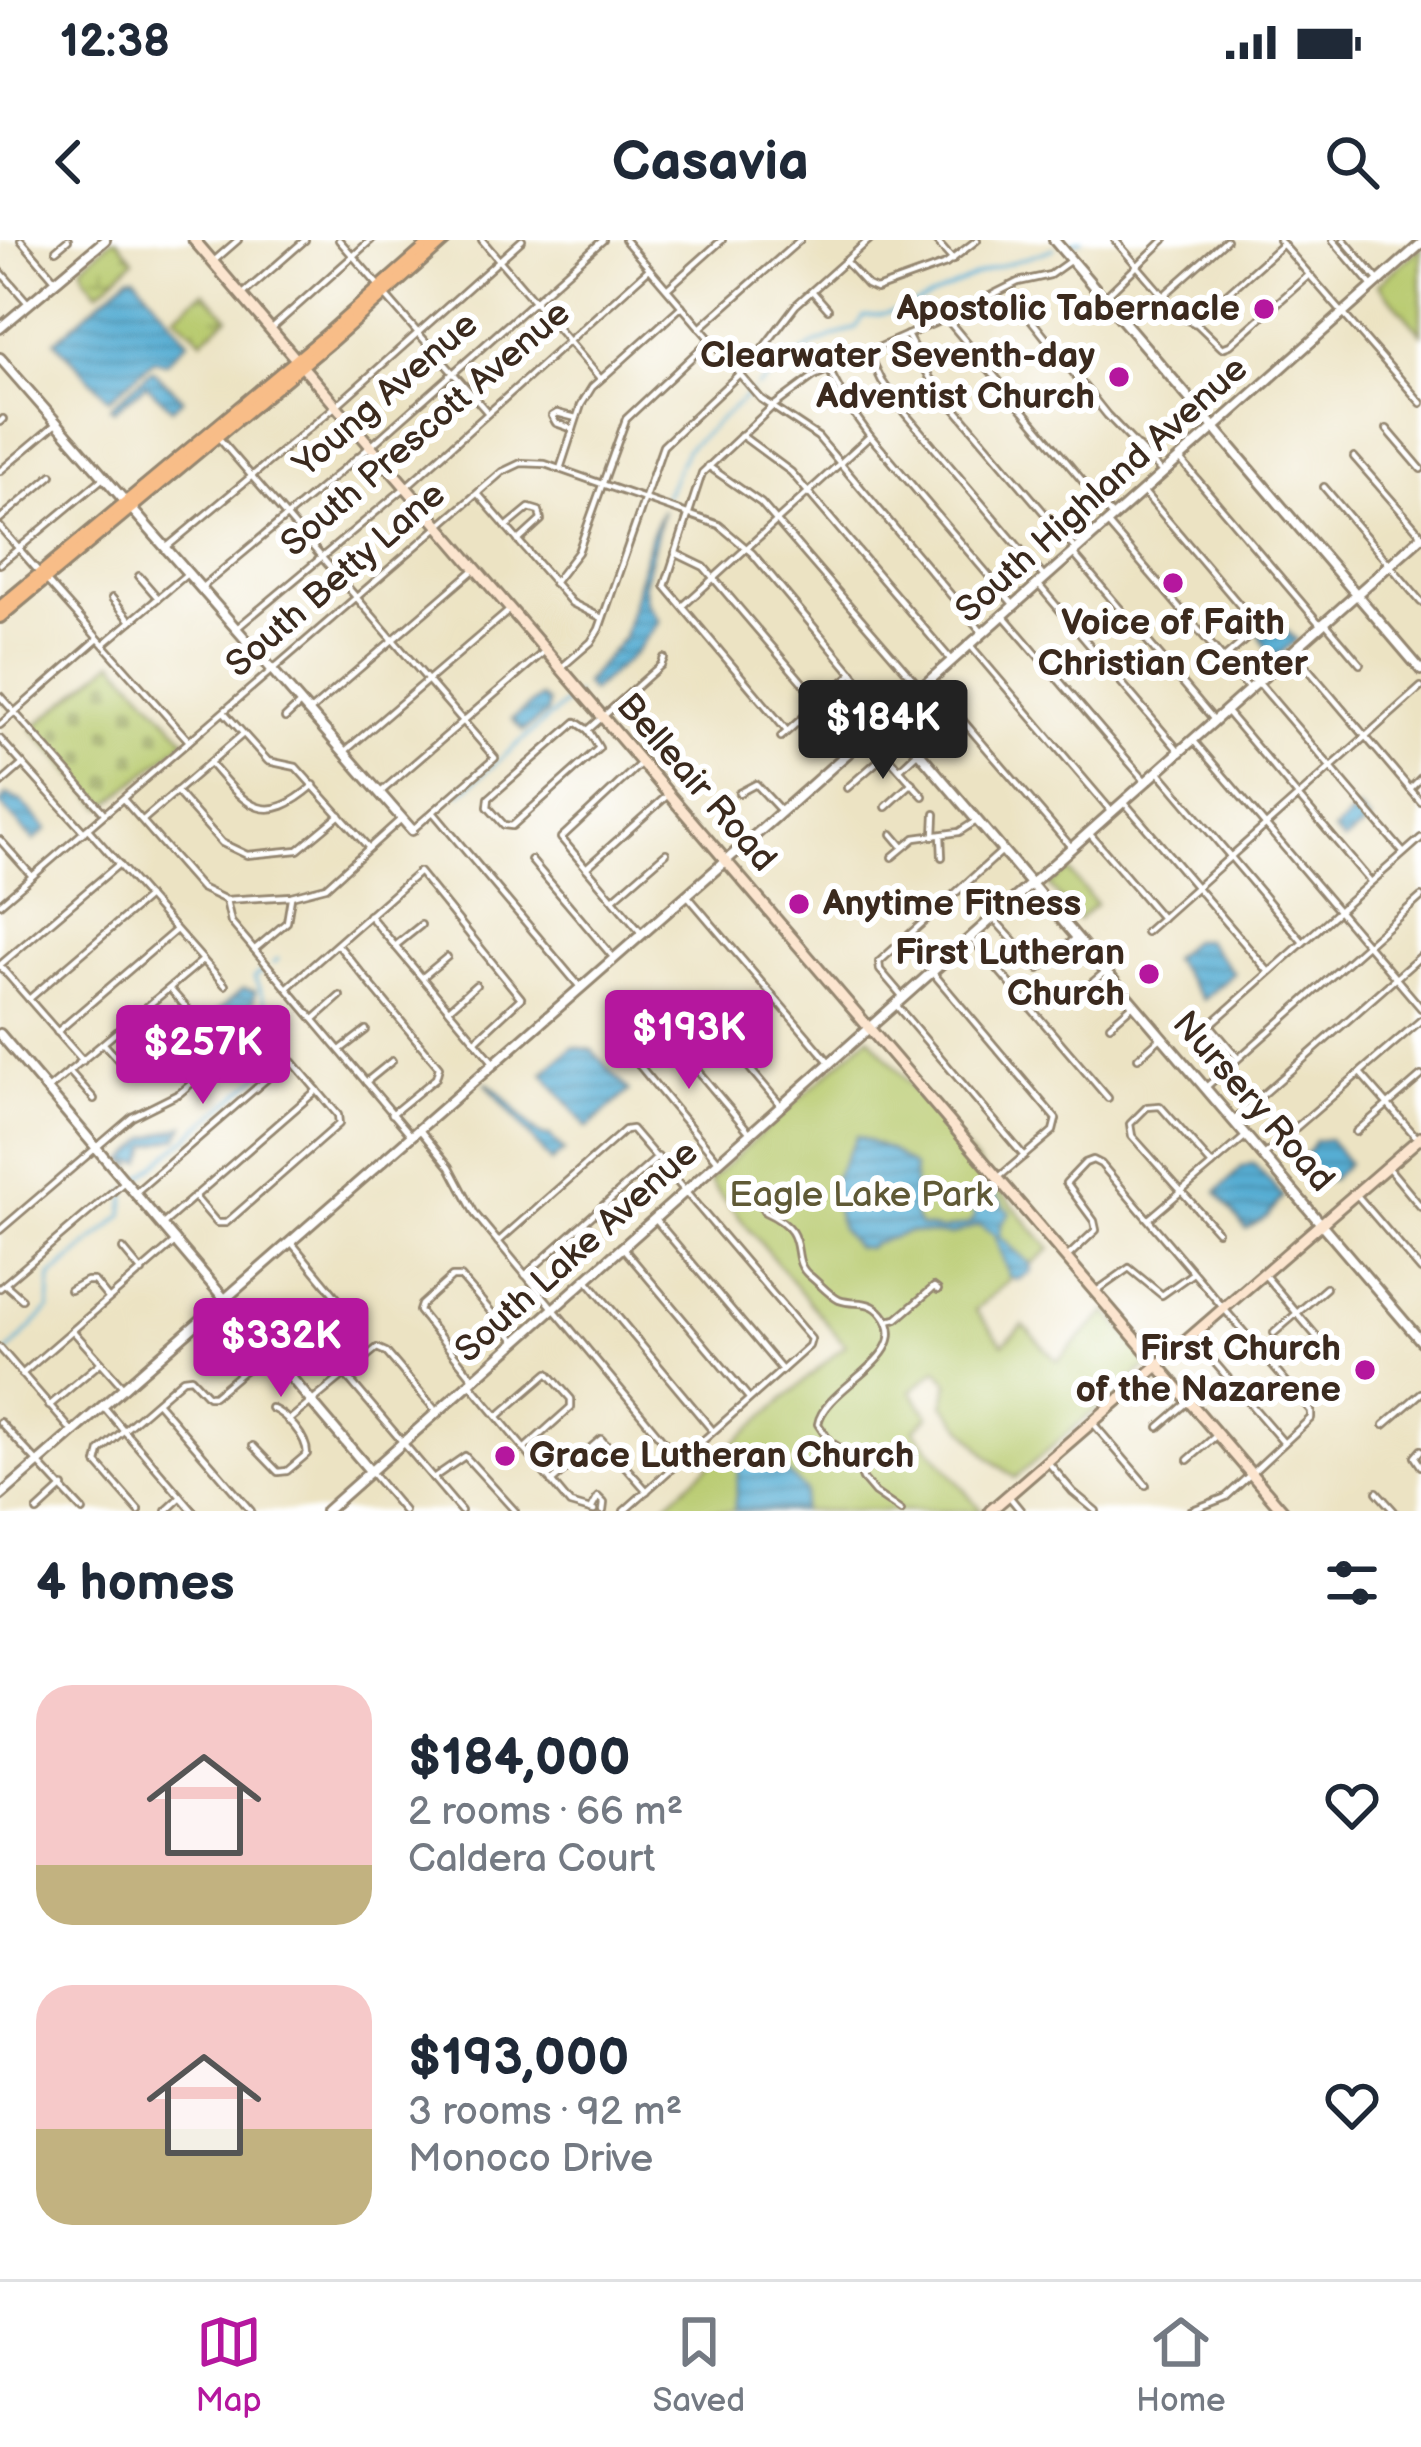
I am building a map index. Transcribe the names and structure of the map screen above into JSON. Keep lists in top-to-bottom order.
{
  "streets": {
    "main road": ["Belleair Road"],
    "street": [
      "Young Avenue",
      "South Prescott Avenue",
      "South Highland Avenue",
      "South Betty Lane",
      "Nursery Road",
      "South Lake Avenue"
    ]
  },
  "crossings": [
    ["Young Avenue", "Belleair Road"],
    ["South Prescott Avenue", "Belleair Road"],
    ["South Highland Avenue", "Belleair Road"],
    ["South Highland Avenue", "Nursery Road"],
    ["South Betty Lane", "Belleair Road"],
    ["South Betty Lane", "Nursery Road"],
    ["Belleair Road", "South Lake Avenue"],
    ["Nursery Road", "South Lake Avenue"]
  ],
  "parks": ["Eagle Lake Park"],
  "places": [
    "Apostolic Tabernacle",
    "Clearwater Seventh-day Adventist Church",
    "Voice of Faith Christian Center",
    "Anytime Fitness",
    "First Lutheran Church",
    "First Church of the Nazarene",
    "Grace Lutheran Church"
  ],
  "page": {
    "status": "12:38",
    "header": "Casavia",
    "price": [
      "$184K",
      "$193K",
      "$257K",
      "$332K"
    ],
    "heading": "4 homes",
    "list": [
      {
        "name": "$184,000",
        "note": "2 rooms · 66 m² · Caldera Court"
      },
      {
        "name": "$193,000",
        "note": "3 rooms · 92 m² · Monoco Drive"
      }
    ],
    "tabs": ["Map", "Saved", "Home"]
  }
}
